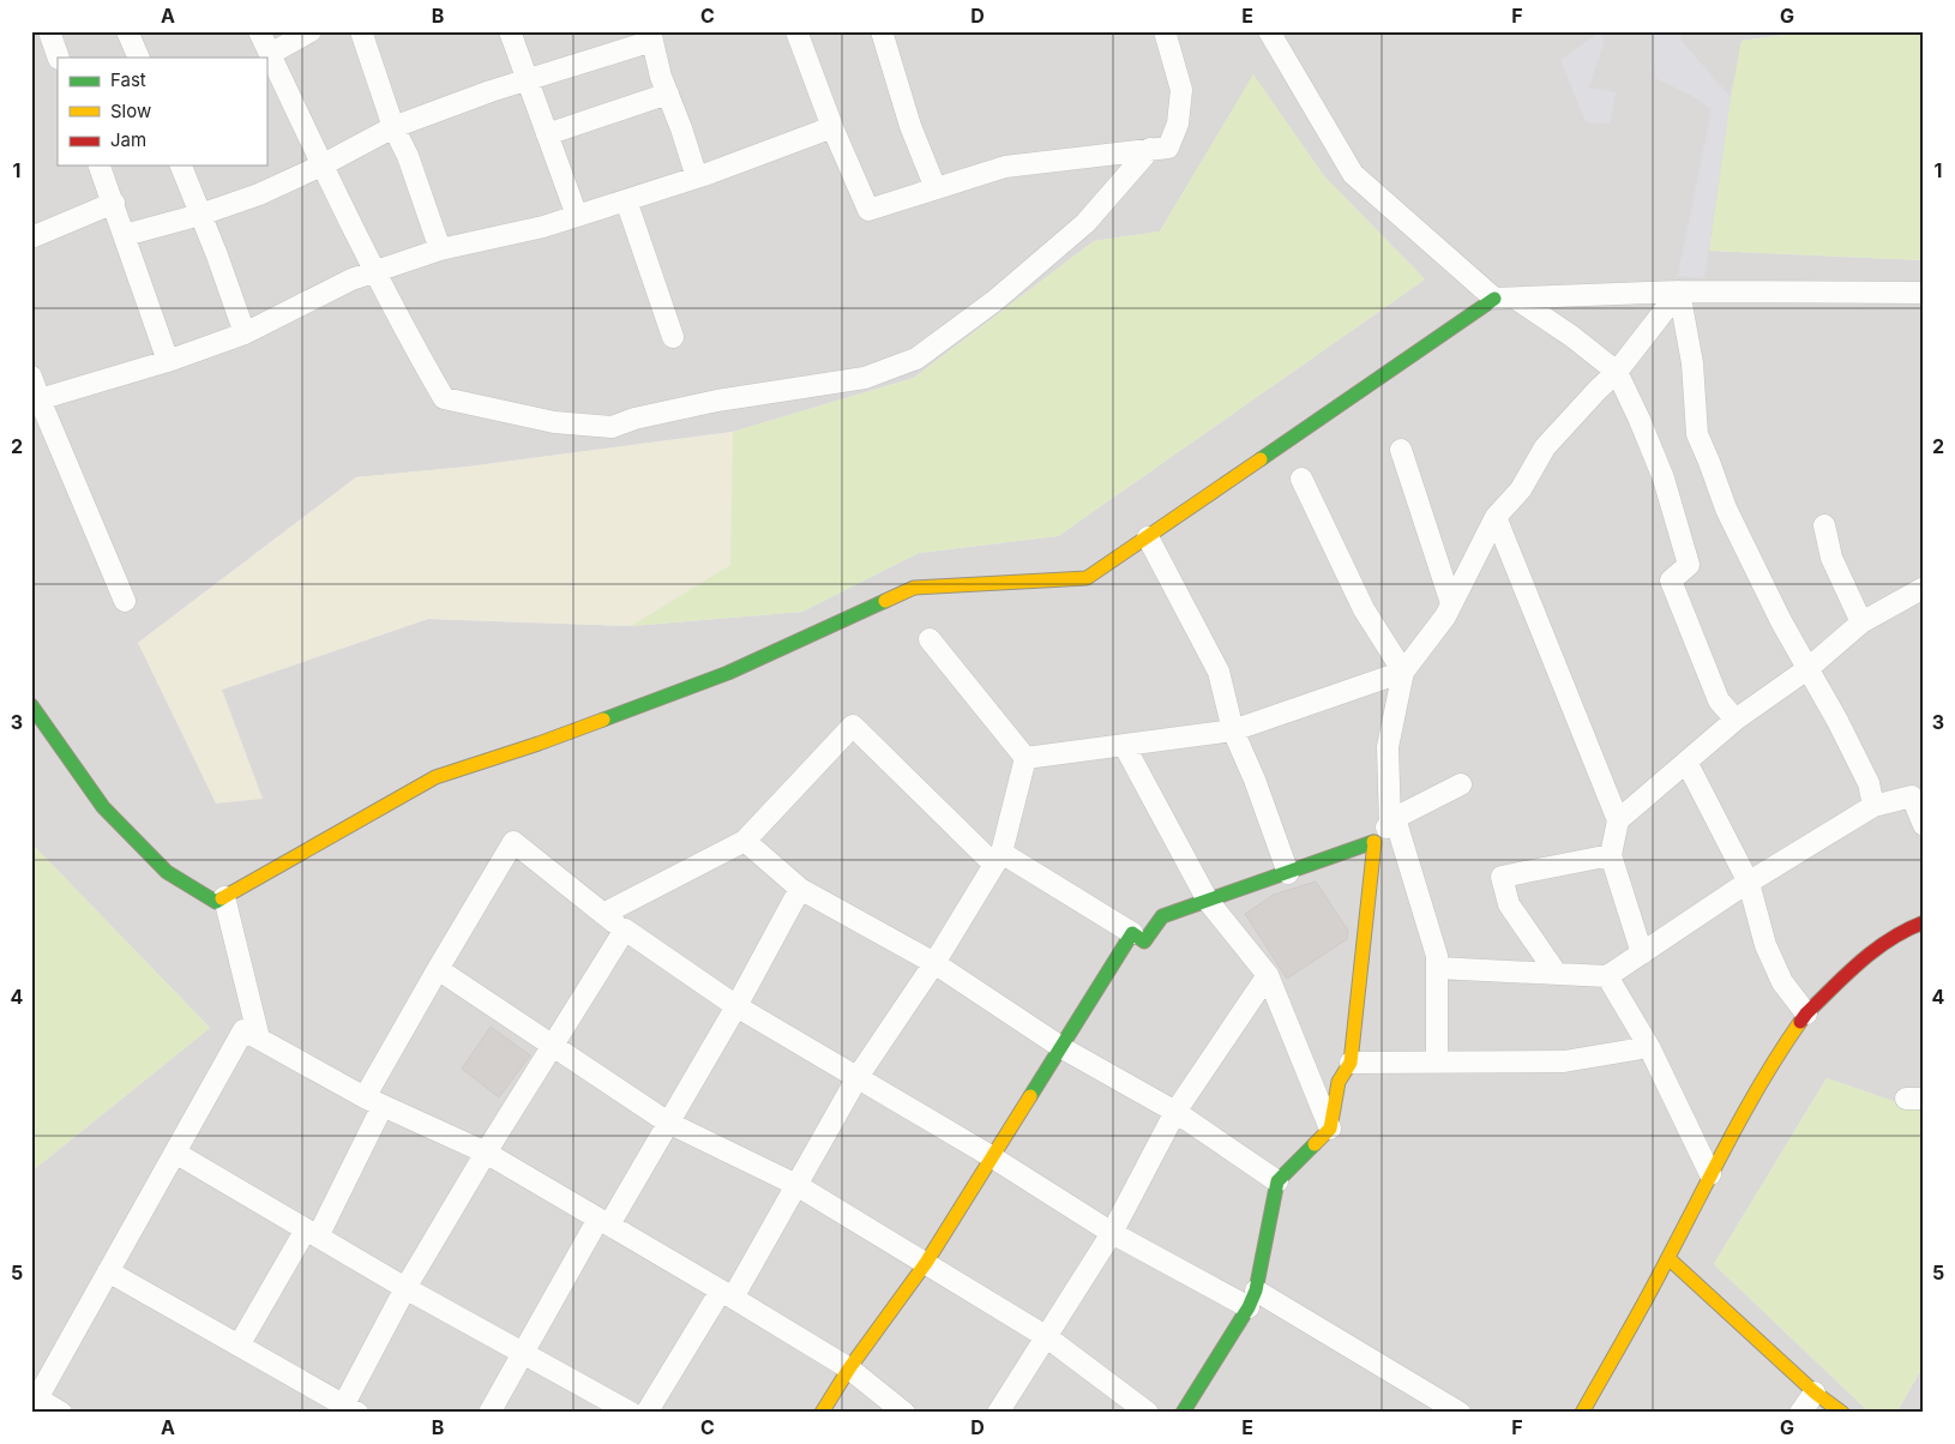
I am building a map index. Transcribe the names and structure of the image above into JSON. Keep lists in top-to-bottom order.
{
  "legend": ["Fast", "Slow", "Jam"],
  "grid": {
    "columns": [
      "A",
      "B",
      "C",
      "D",
      "E",
      "F",
      "G"
    ],
    "rows": [
      "1",
      "2",
      "3",
      "4",
      "5"
    ]
  }
}
